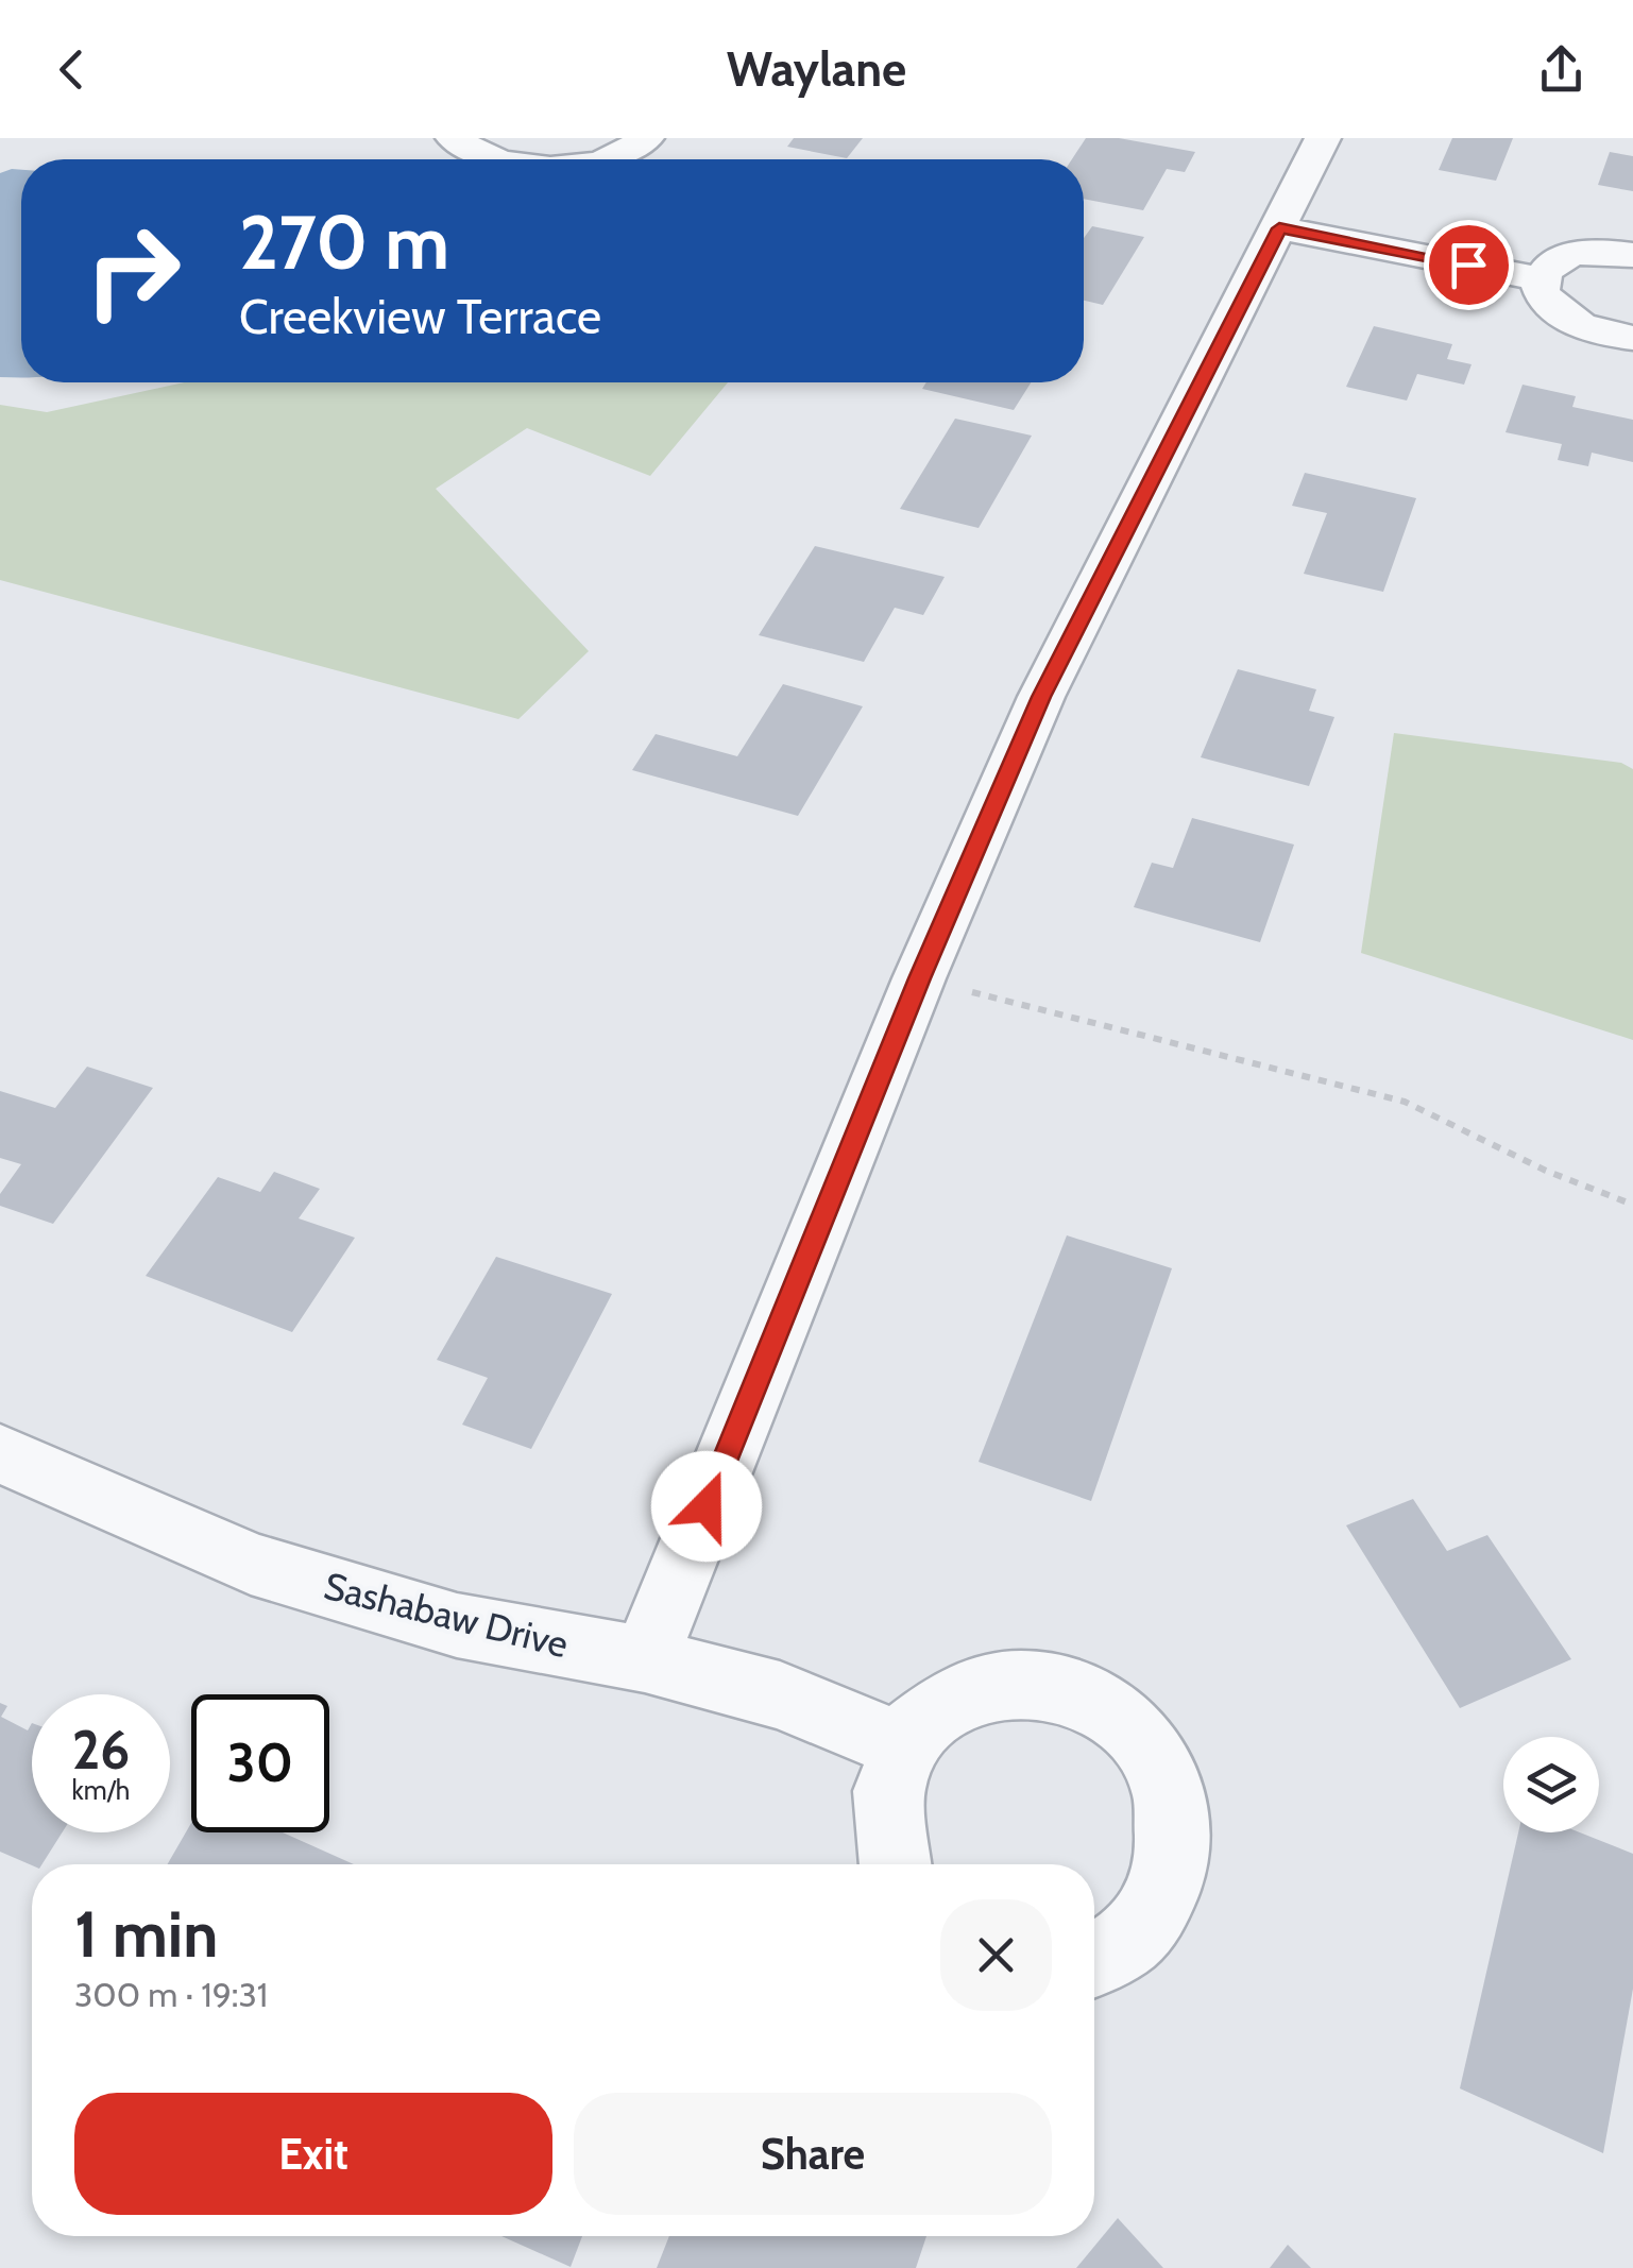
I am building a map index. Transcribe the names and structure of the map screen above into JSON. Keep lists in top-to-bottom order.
{
  "streets": {
    "street": ["Sashabaw Drive"]
  },
  "page": {
    "header": "Waylane",
    "turn": ["270 m", "Creekview Terrace"],
    "speed": "26 km/h",
    "limit": "30",
    "heading": ["1 min", "300 m · 19:31"],
    "buttons": ["Exit", "Share"]
  }
}
